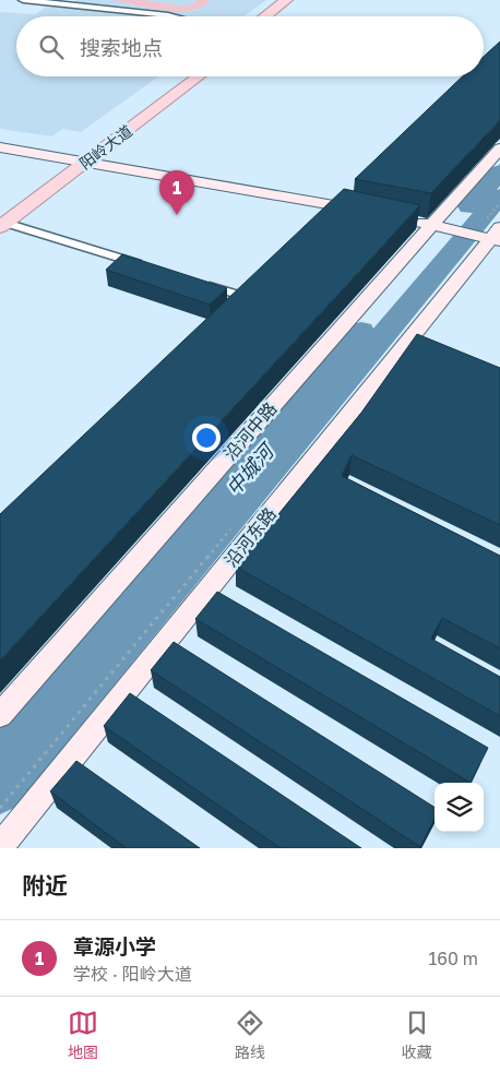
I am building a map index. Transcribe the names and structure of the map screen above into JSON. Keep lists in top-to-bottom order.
{
  "streets": {
    "main road": ["阳岭大道"],
    "street": ["沿河中路", "沿河东路"]
  },
  "water": ["中城河"],
  "page": {
    "search": "搜索地点",
    "pins": "1",
    "heading": "附近",
    "list": [
      {
        "mark": "1",
        "name": "章源小学",
        "note": "学校 · 阳岭大道",
        "value": "160 m"
      }
    ],
    "nav": ["地图", "路线", "收藏"]
  }
}
